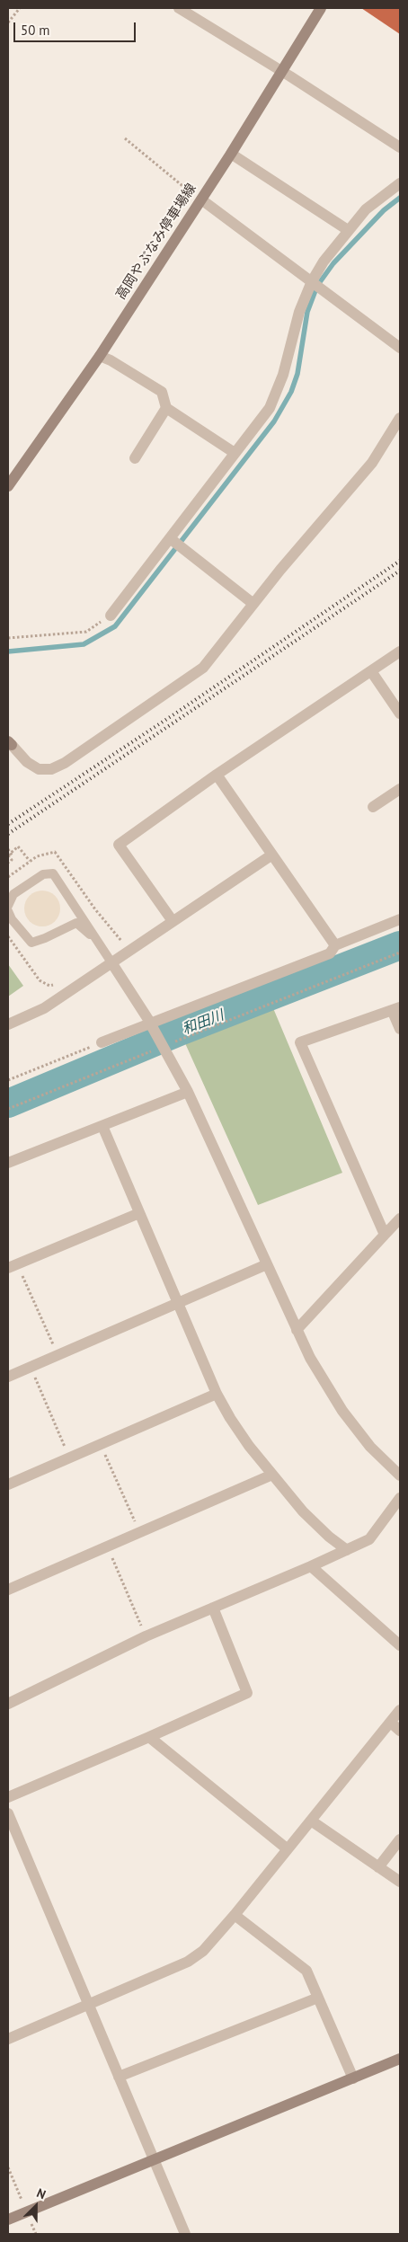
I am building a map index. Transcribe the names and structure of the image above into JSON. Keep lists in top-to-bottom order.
{
  "streets": {
    "main road": ["高岡やぶなみ停車場線"]
  },
  "water": ["和田川"],
  "scale_bar": "50 m",
  "north": "top right"
}
